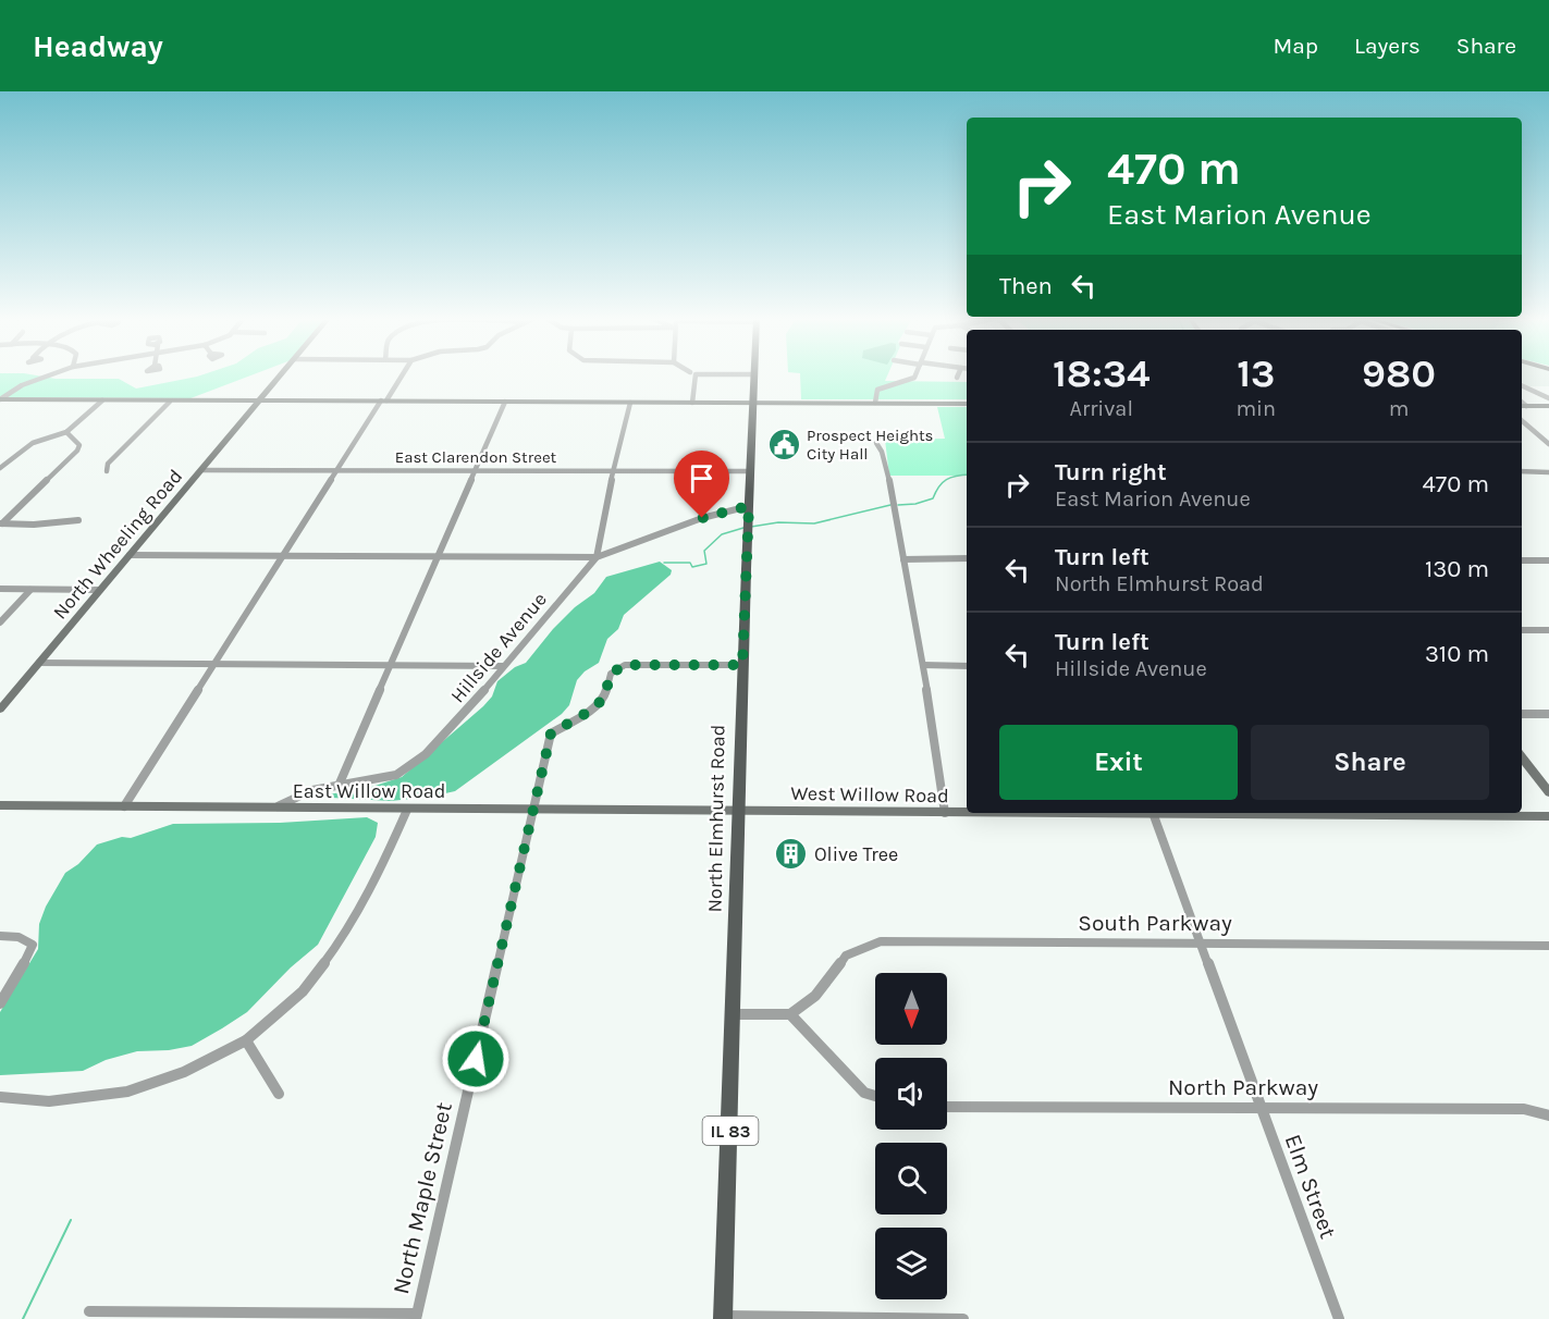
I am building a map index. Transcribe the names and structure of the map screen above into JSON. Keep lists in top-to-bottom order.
{
  "streets": {
    "main road": [
      "North Wheeling Road",
      "East Willow Road",
      "West Willow Road",
      "North Elmhurst Road",
      "IL 83"
    ],
    "street": [
      "East Clarendon Street",
      "Hillside Avenue",
      "South Parkway",
      "North Parkway",
      "Elm Street",
      "North Maple Street"
    ]
  },
  "crossings": [
    ["East Clarendon Street", "North Wheeling Road"],
    ["East Clarendon Street", "North Elmhurst Road"],
    ["Hillside Avenue", "East Willow Road"],
    ["Hillside Avenue", "North Elmhurst Road"],
    ["East Willow Road", "West Willow Road"],
    ["East Willow Road", "North Elmhurst Road"],
    ["East Willow Road", "North Maple Street"],
    ["West Willow Road", "North Elmhurst Road"],
    ["South Parkway", "Elm Street"],
    ["North Parkway", "Elm Street"]
  ],
  "places": {
    "public building": ["Prospect Heights City Hall"],
    "building": ["Olive Tree"]
  },
  "north": "bottom",
  "page": {
    "header": "Headway",
    "nav": ["Map", "Layers", "Share"],
    "turn": ["470 m", "East Marion Avenue"],
    "then": "Then",
    "eta": [
      "18:34",
      "Arrival",
      "13",
      "min",
      "980",
      "m"
    ],
    "list": [
      {
        "name": "Turn right",
        "note": "East Marion Avenue",
        "value": "470 m"
      },
      {
        "name": "Turn left",
        "note": "North Elmhurst Road",
        "value": "130 m"
      },
      {
        "name": "Turn left",
        "note": "Hillside Avenue",
        "value": "310 m"
      }
    ],
    "buttons": ["Exit", "Share"]
  }
}
